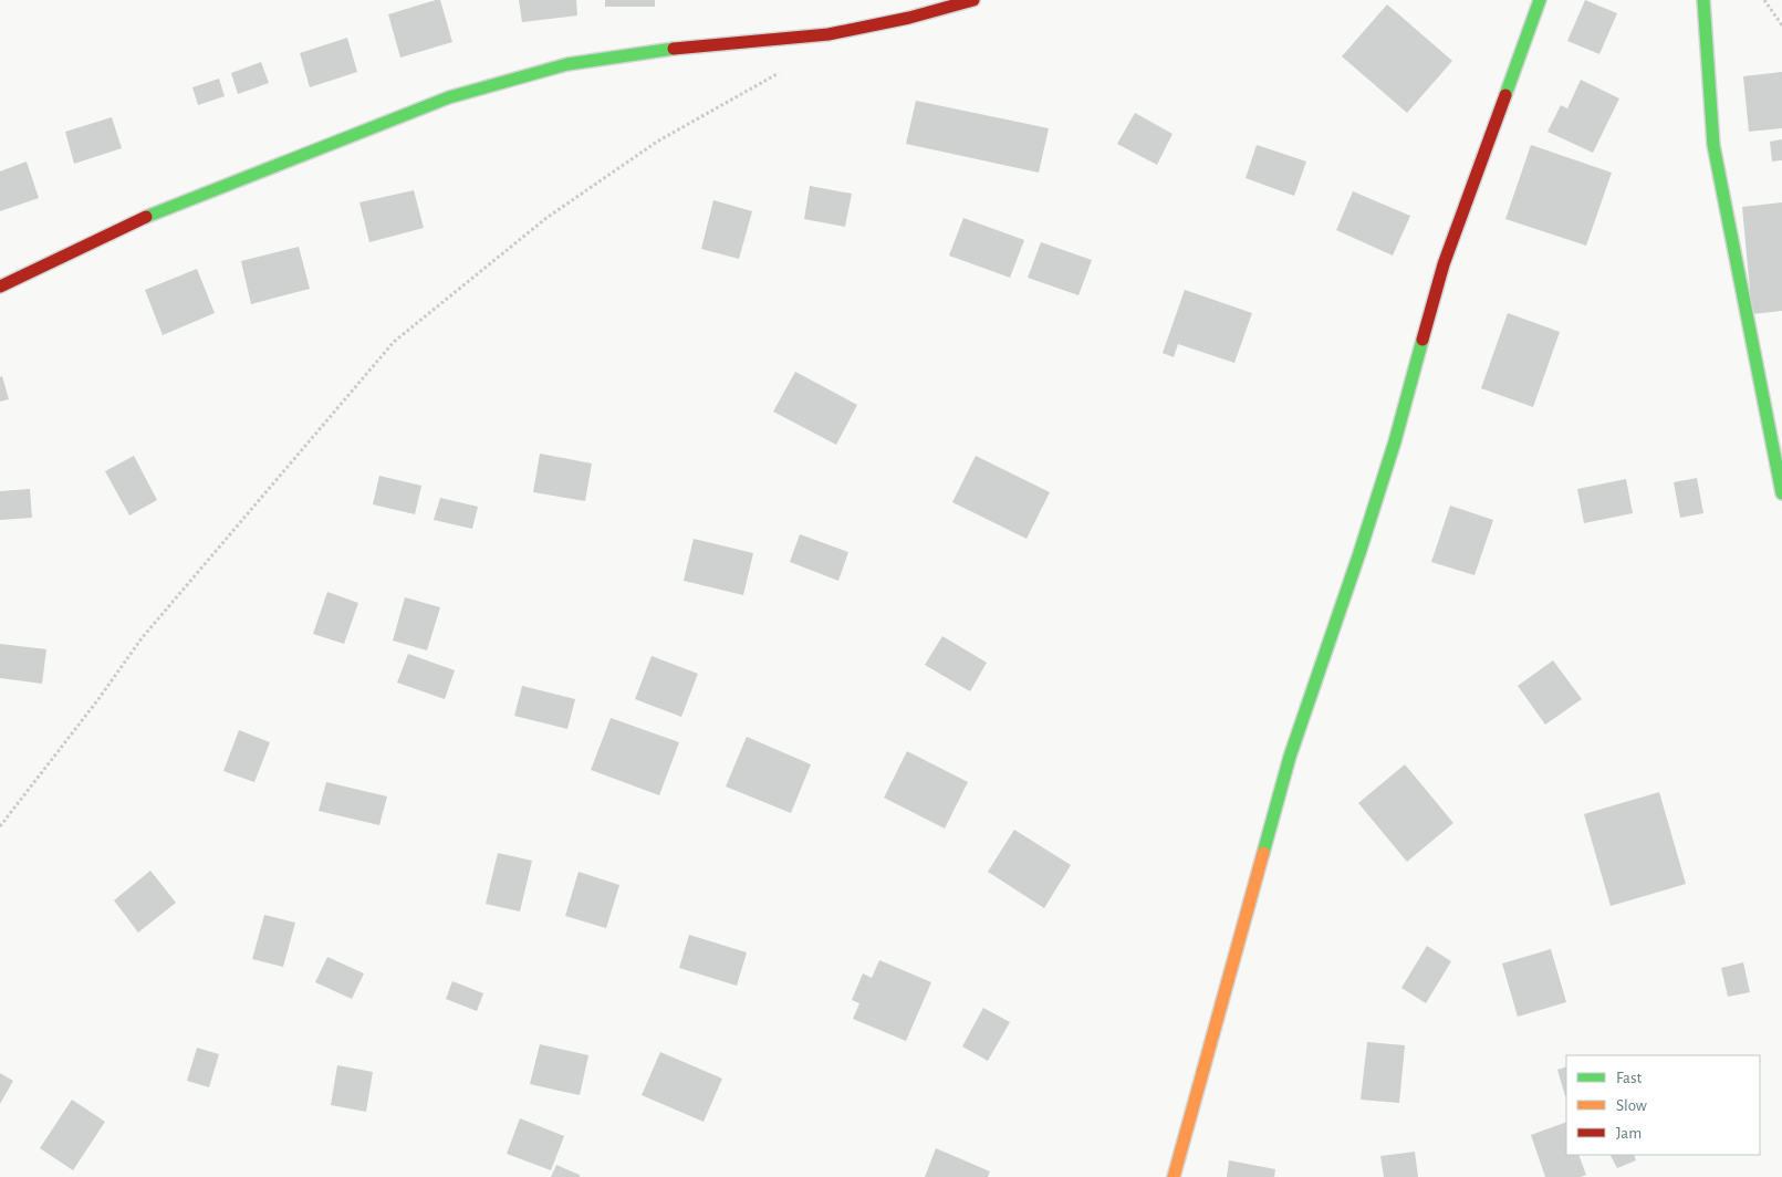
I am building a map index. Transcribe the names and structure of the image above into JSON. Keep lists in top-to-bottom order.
{
  "legend": ["Fast", "Slow", "Jam"]
}
